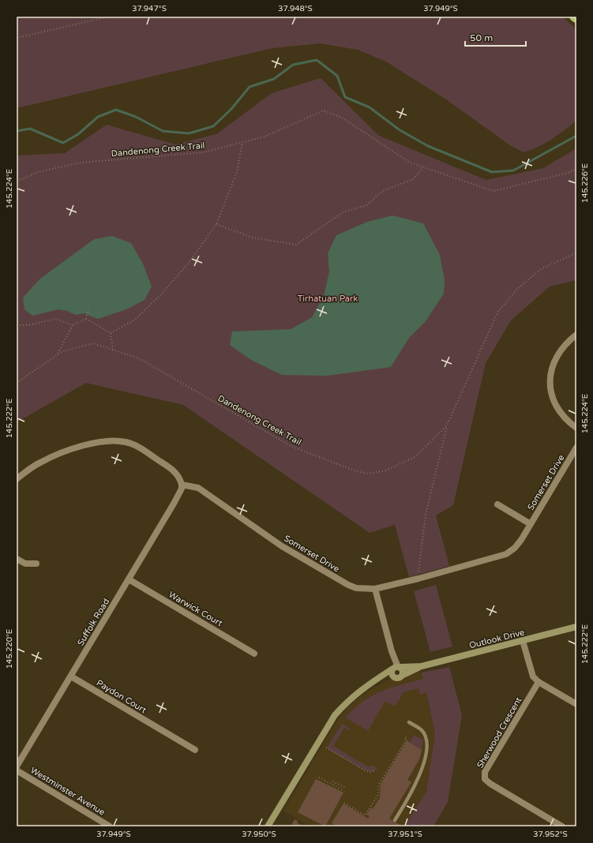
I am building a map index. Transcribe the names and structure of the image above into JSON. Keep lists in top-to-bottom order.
{
  "streets": {
    "street": [
      "Somerset Drive",
      "Warwick Court",
      "Suffolk Road",
      "Outlook Drive",
      "Paydon Court",
      "Sherwood Crescent",
      "Westminster Avenue"
    ],
    "path": ["Dandenong Creek Trail"]
  },
  "crossings": [
    ["Somerset Drive", "Suffolk Road"],
    ["Warwick Court", "Suffolk Road"],
    ["Suffolk Road", "Paydon Court"]
  ],
  "parks": ["Tirhatuan Park"],
  "scale_bar": "50 m",
  "coordinates": [
    "37.947°S",
    "37.948°S",
    "37.949°S",
    "145.226°E",
    "145.224°E",
    "145.222°E",
    "145.220°E",
    "37.950°S",
    "37.951°S",
    "37.952°S"
  ]
}
